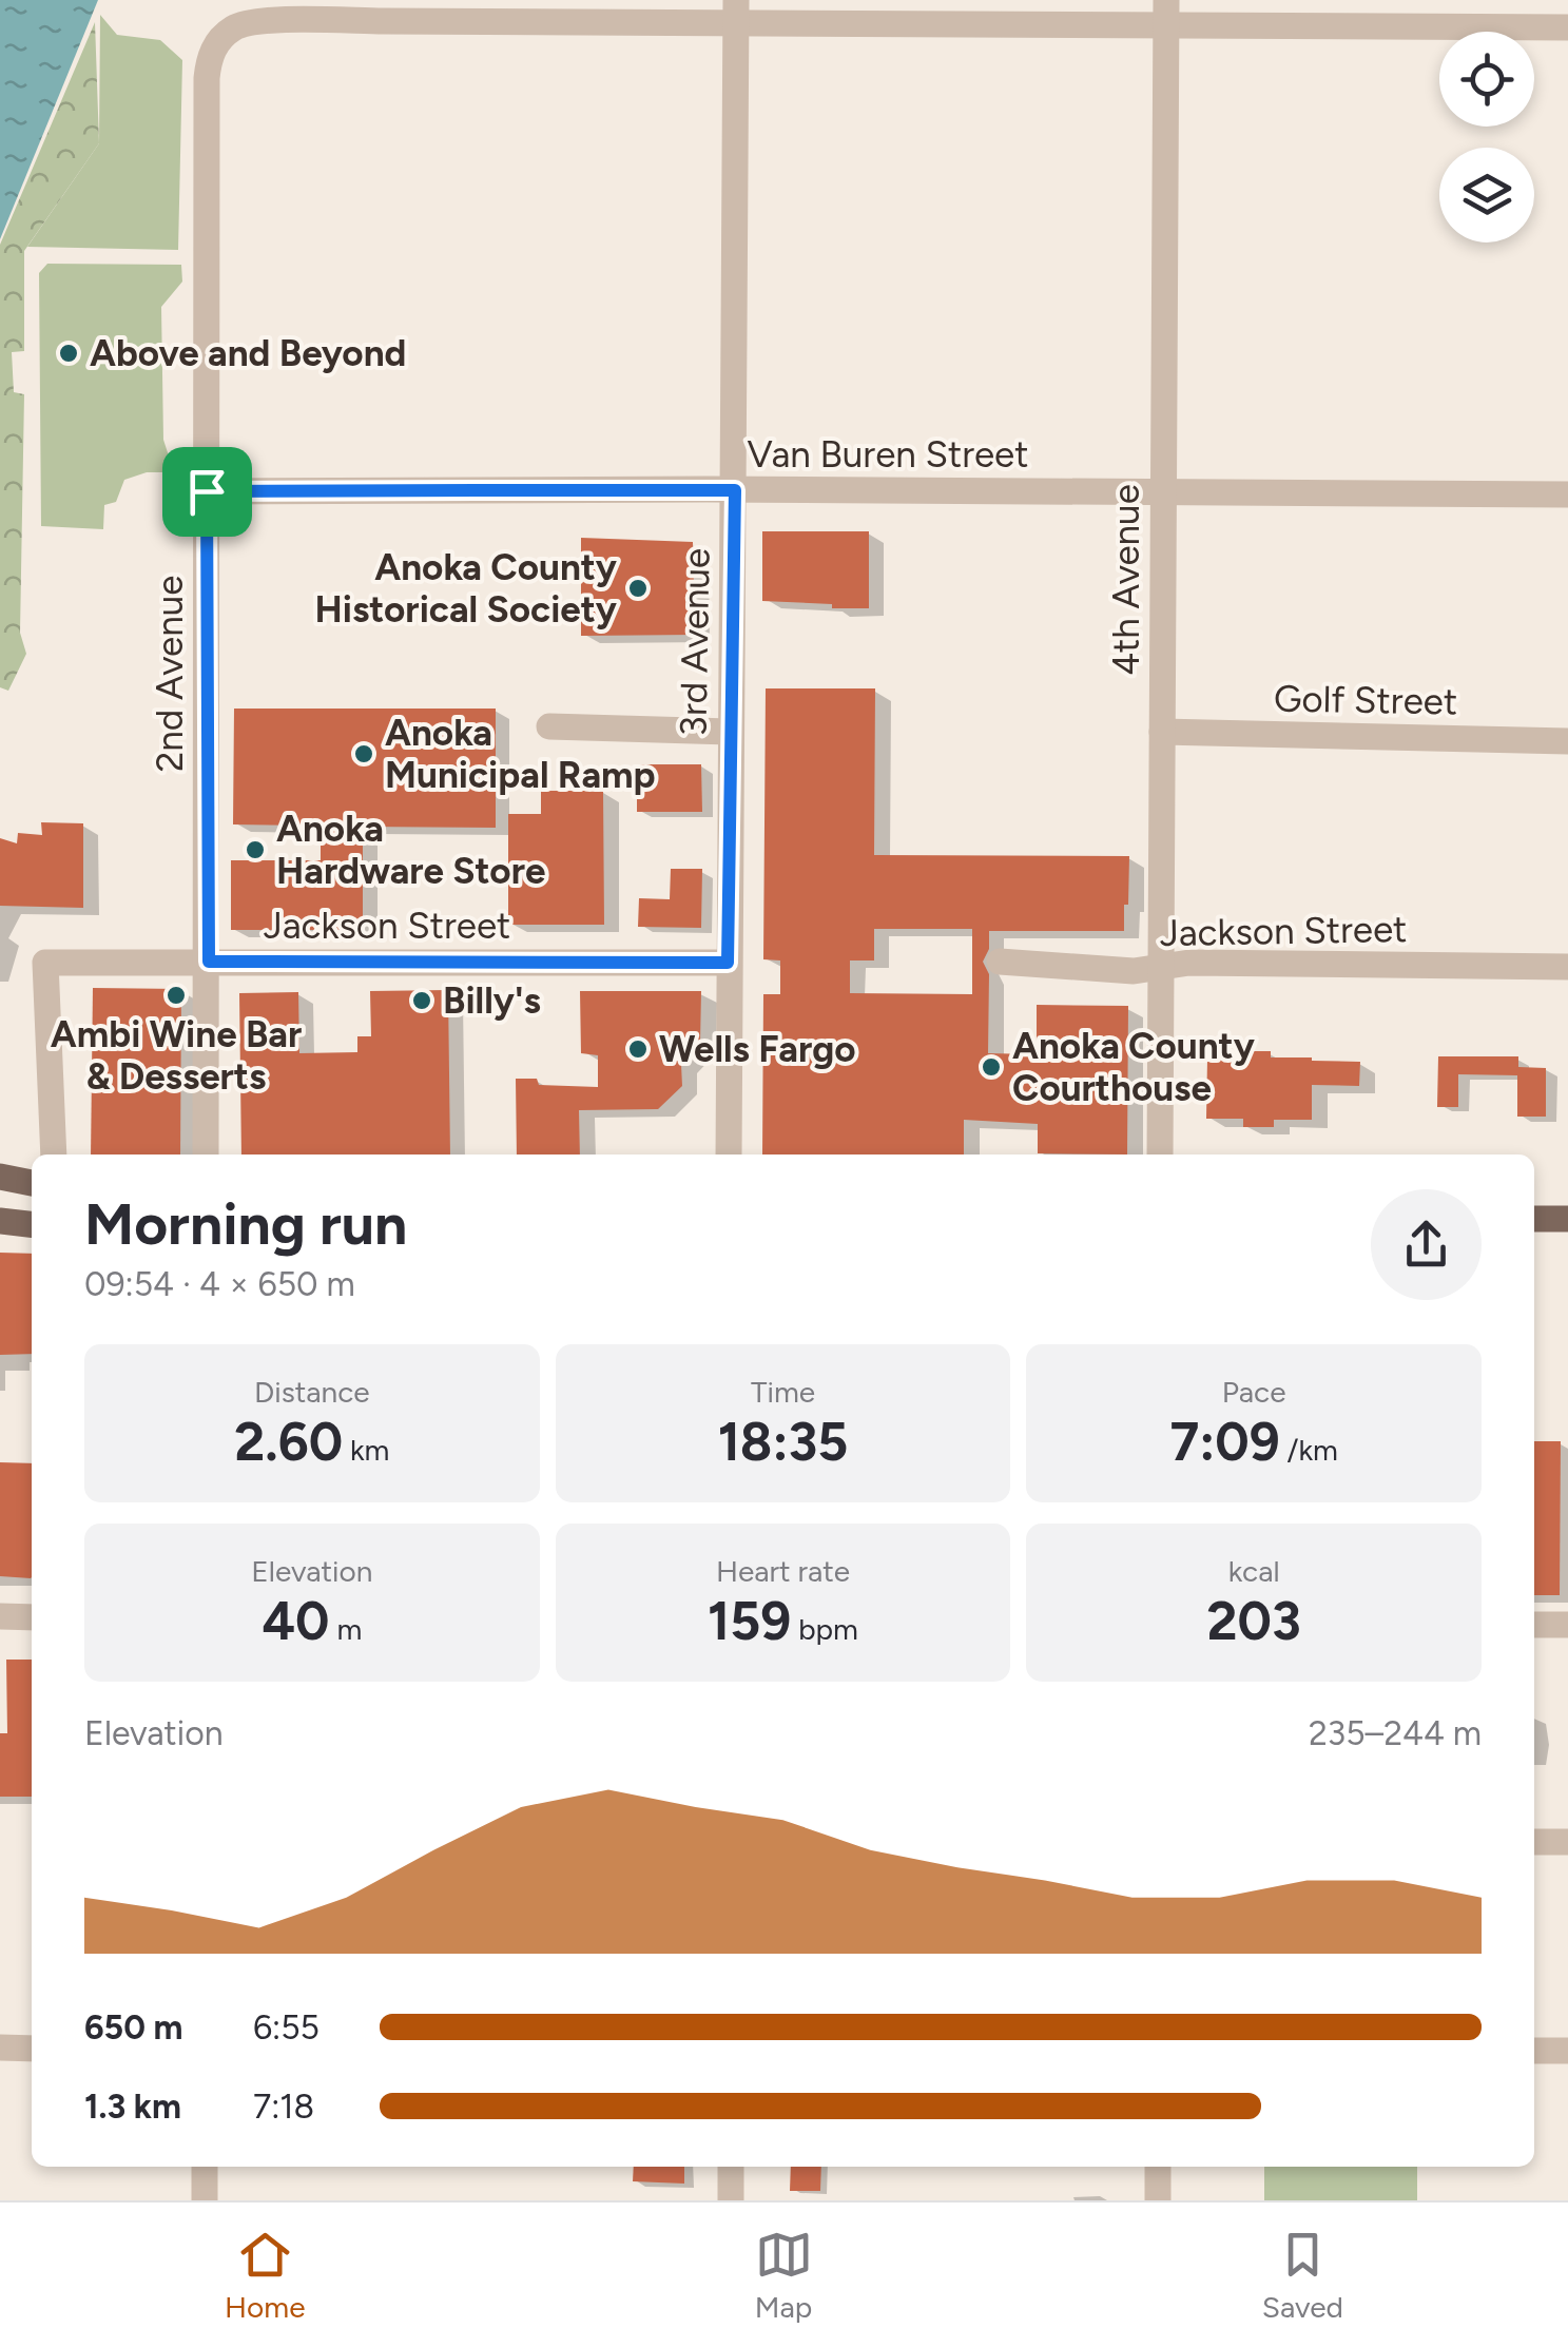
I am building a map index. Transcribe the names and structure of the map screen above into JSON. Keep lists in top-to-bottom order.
{
  "streets": {
    "street": [
      "Van Buren Street",
      "4th Avenue",
      "3rd Avenue",
      "2nd Avenue",
      "Golf Street",
      "Jackson Street"
    ]
  },
  "crossings": [
    ["Van Buren Street", "4th Avenue"],
    ["Van Buren Street", "3rd Avenue"],
    ["Van Buren Street", "2nd Avenue"],
    ["4th Avenue", "Golf Street"],
    ["4th Avenue", "Jackson Street"],
    ["3rd Avenue", "2nd Avenue"],
    ["3rd Avenue", "Jackson Street"],
    ["2nd Avenue", "Jackson Street"]
  ],
  "places": [
    "Above and Beyond",
    "Anoka County Historical Society",
    "Anoka Municipal Ramp",
    "Anoka Hardware Store",
    "Ambi Wine Bar & Desserts",
    "Billy's",
    "Wells Fargo",
    "Anoka County Courthouse"
  ],
  "page": {
    "heading": ["Morning run", "09:54 · 4 × 650 m"],
    "stats": [
      ["Distance", "2.60 km"],
      ["Time", "18:35"],
      ["Pace", "7:09 /km"],
      ["Elevation", "40 m"],
      ["Heart rate", "159 bpm"],
      ["kcal", "203"]
    ],
    "chart": ["Elevation", "235–244 m"],
    "list": [
      {
        "name": "650 m",
        "note": "6:55"
      },
      {
        "name": "1.3 km",
        "note": "7:18"
      }
    ],
    "tabs": ["Home", "Map", "Saved"]
  }
}
